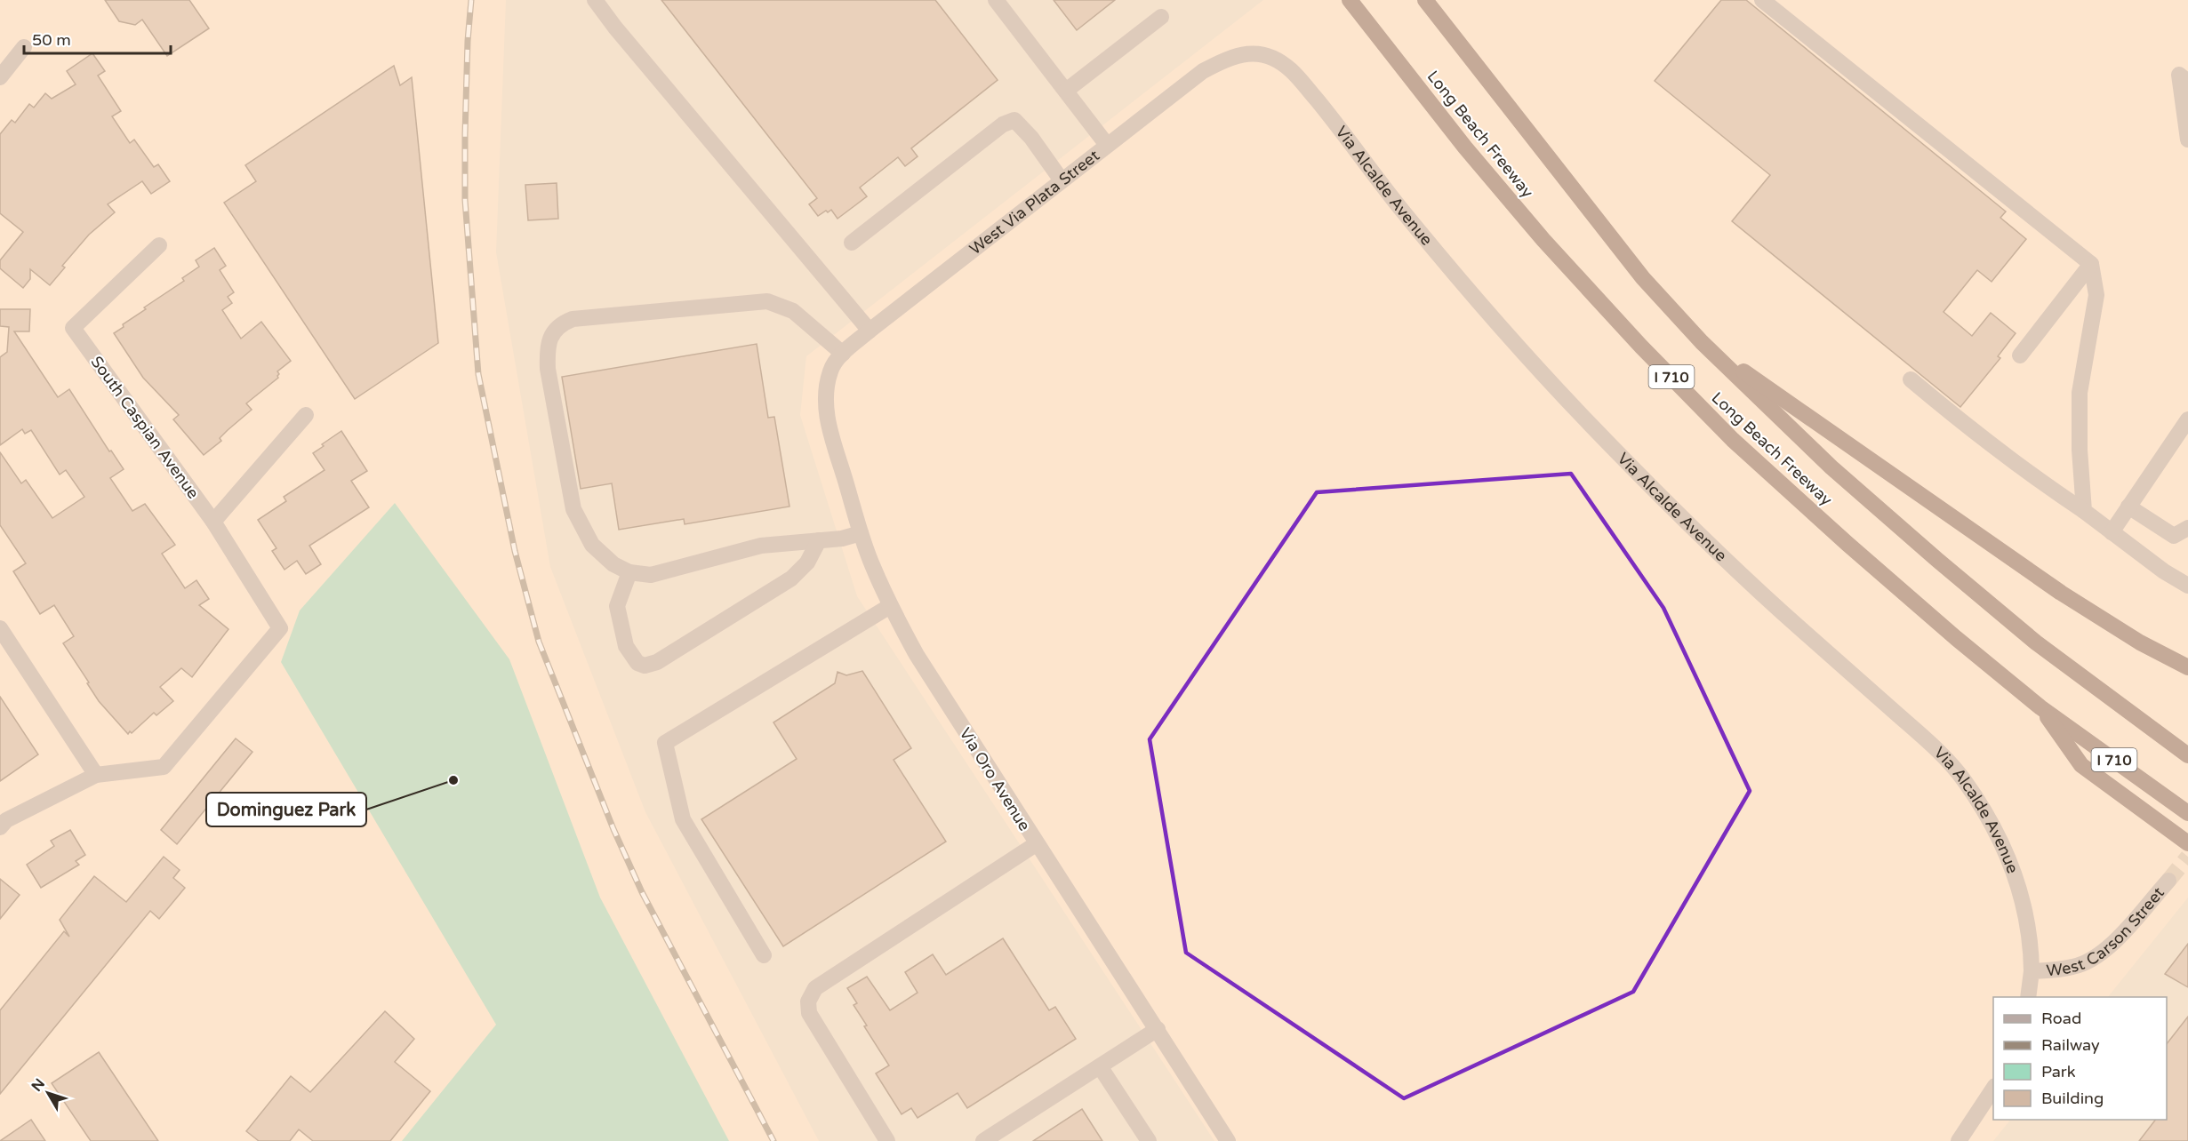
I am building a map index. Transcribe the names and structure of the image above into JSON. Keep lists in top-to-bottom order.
{
  "streets": {
    "highway": ["Long Beach Freeway", "I 710"],
    "street": [
      "Via Alcalde Avenue",
      "West Via Plata Street",
      "South Caspian Avenue",
      "Via Oro Avenue",
      "West Carson Street"
    ]
  },
  "crossings": [
    ["Via Alcalde Avenue", "West Via Plata Street"],
    ["Via Alcalde Avenue", "West Carson Street"],
    ["West Via Plata Street", "Via Oro Avenue"]
  ],
  "places": ["Dominguez Park"],
  "legend": [
    "Road",
    "Railway",
    "Park",
    "Building"
  ],
  "scale_bar": "50 m",
  "north": "top left"
}
